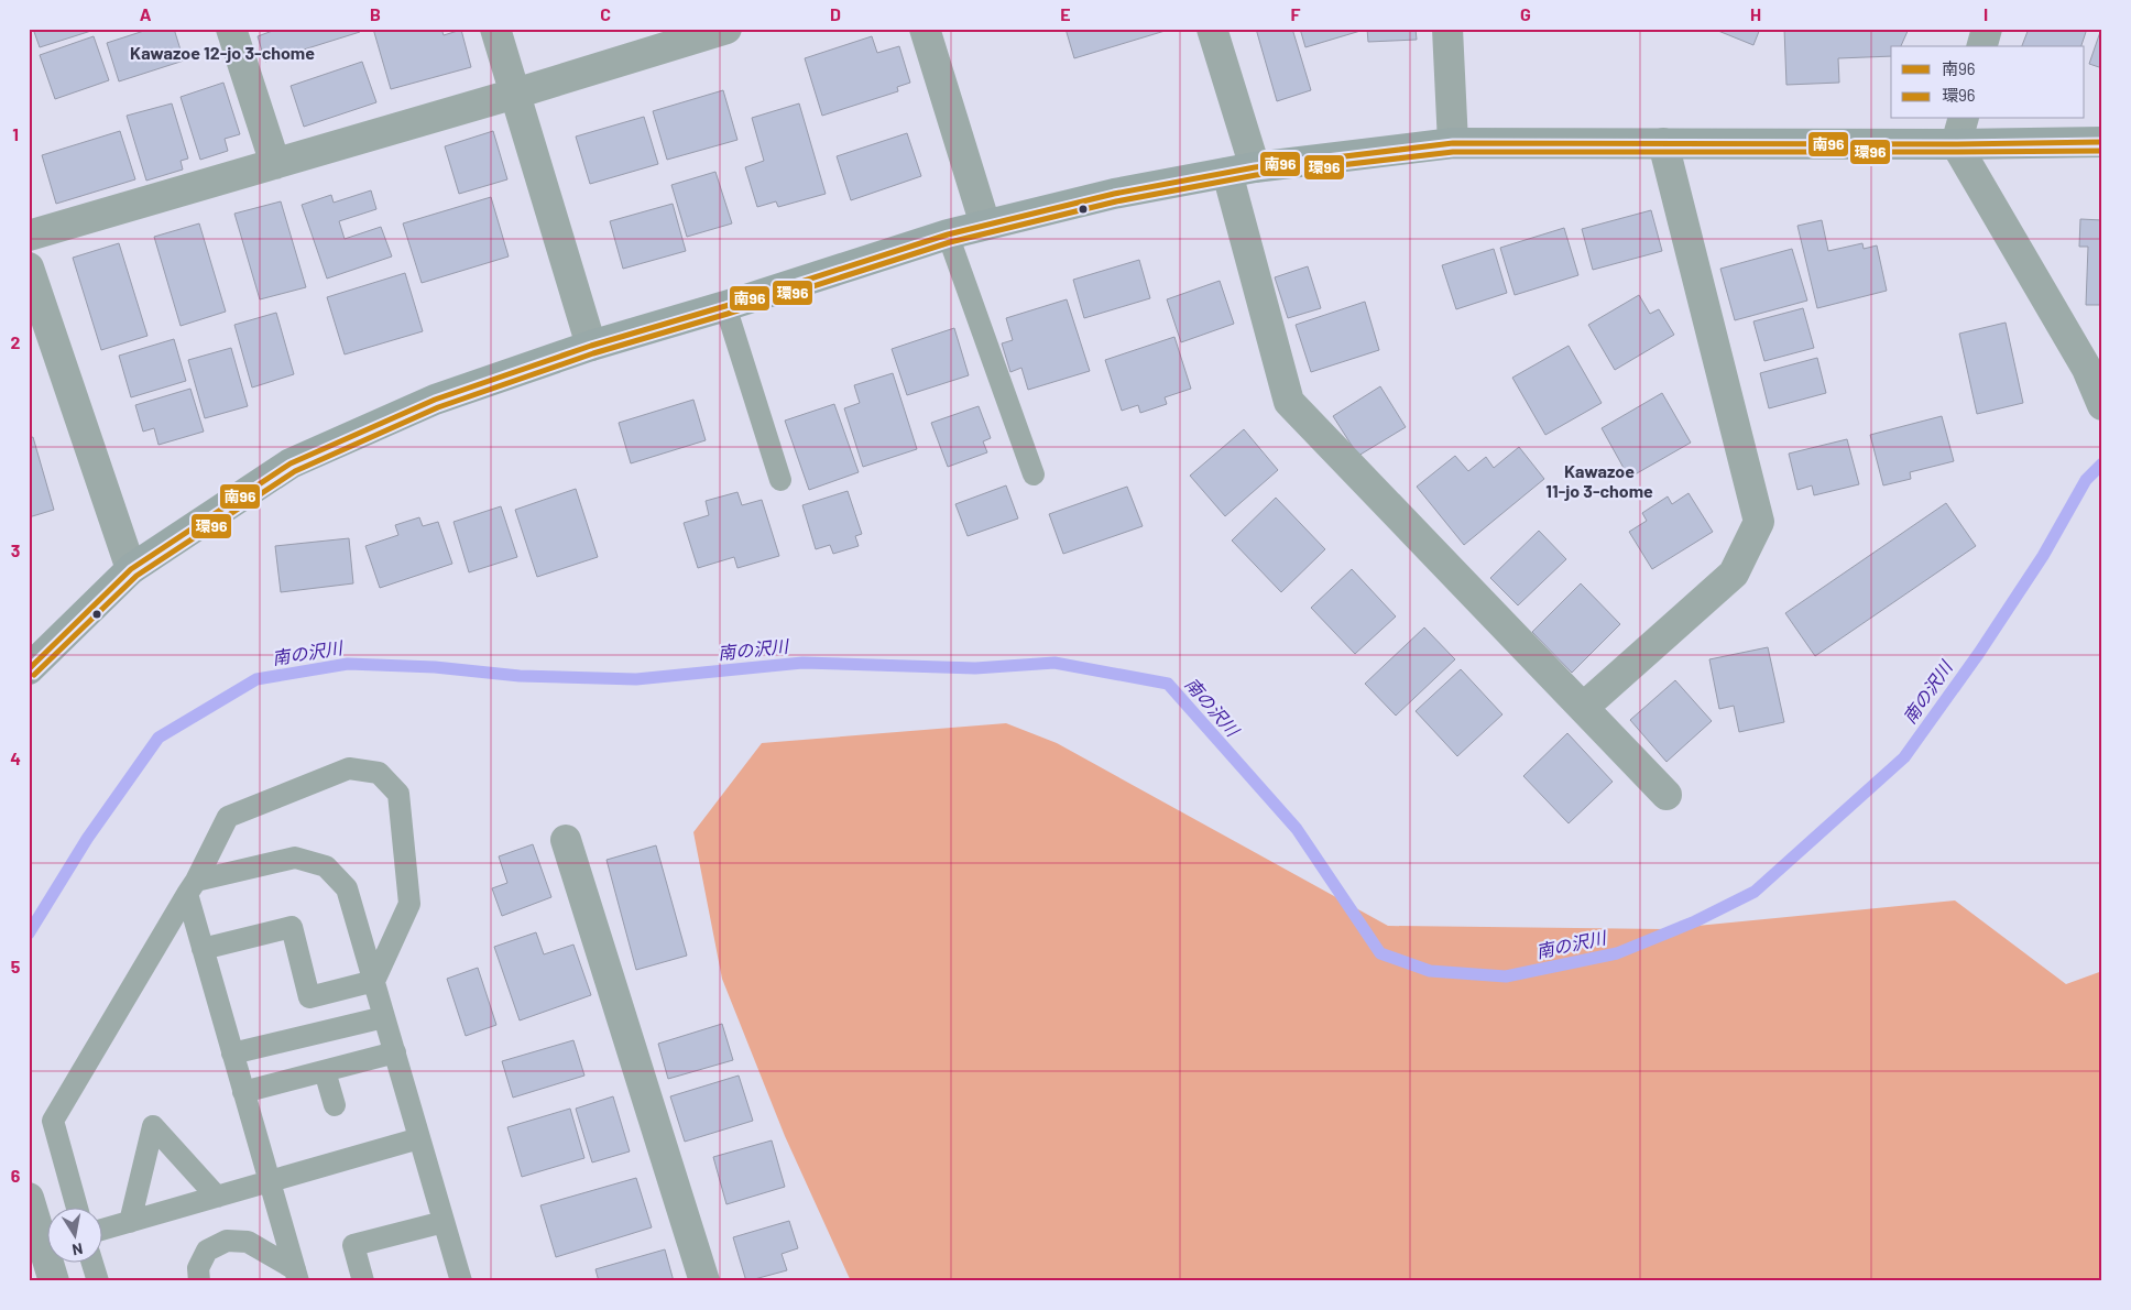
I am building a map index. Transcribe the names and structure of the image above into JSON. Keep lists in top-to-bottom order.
{
  "districts": ["Kawazoe 12-jo 3-chome", "Kawazoe 11-jo 3-chome"],
  "water": ["南の沢川"],
  "lines": ["transit line 南96", "transit line 環96"],
  "legend": ["南96", "環96"],
  "north": "bottom",
  "grid": {
    "columns": [
      "A",
      "B",
      "C",
      "D",
      "E",
      "F",
      "G",
      "H",
      "I"
    ],
    "rows": [
      "1",
      "2",
      "3",
      "4",
      "5",
      "6"
    ]
  }
}
